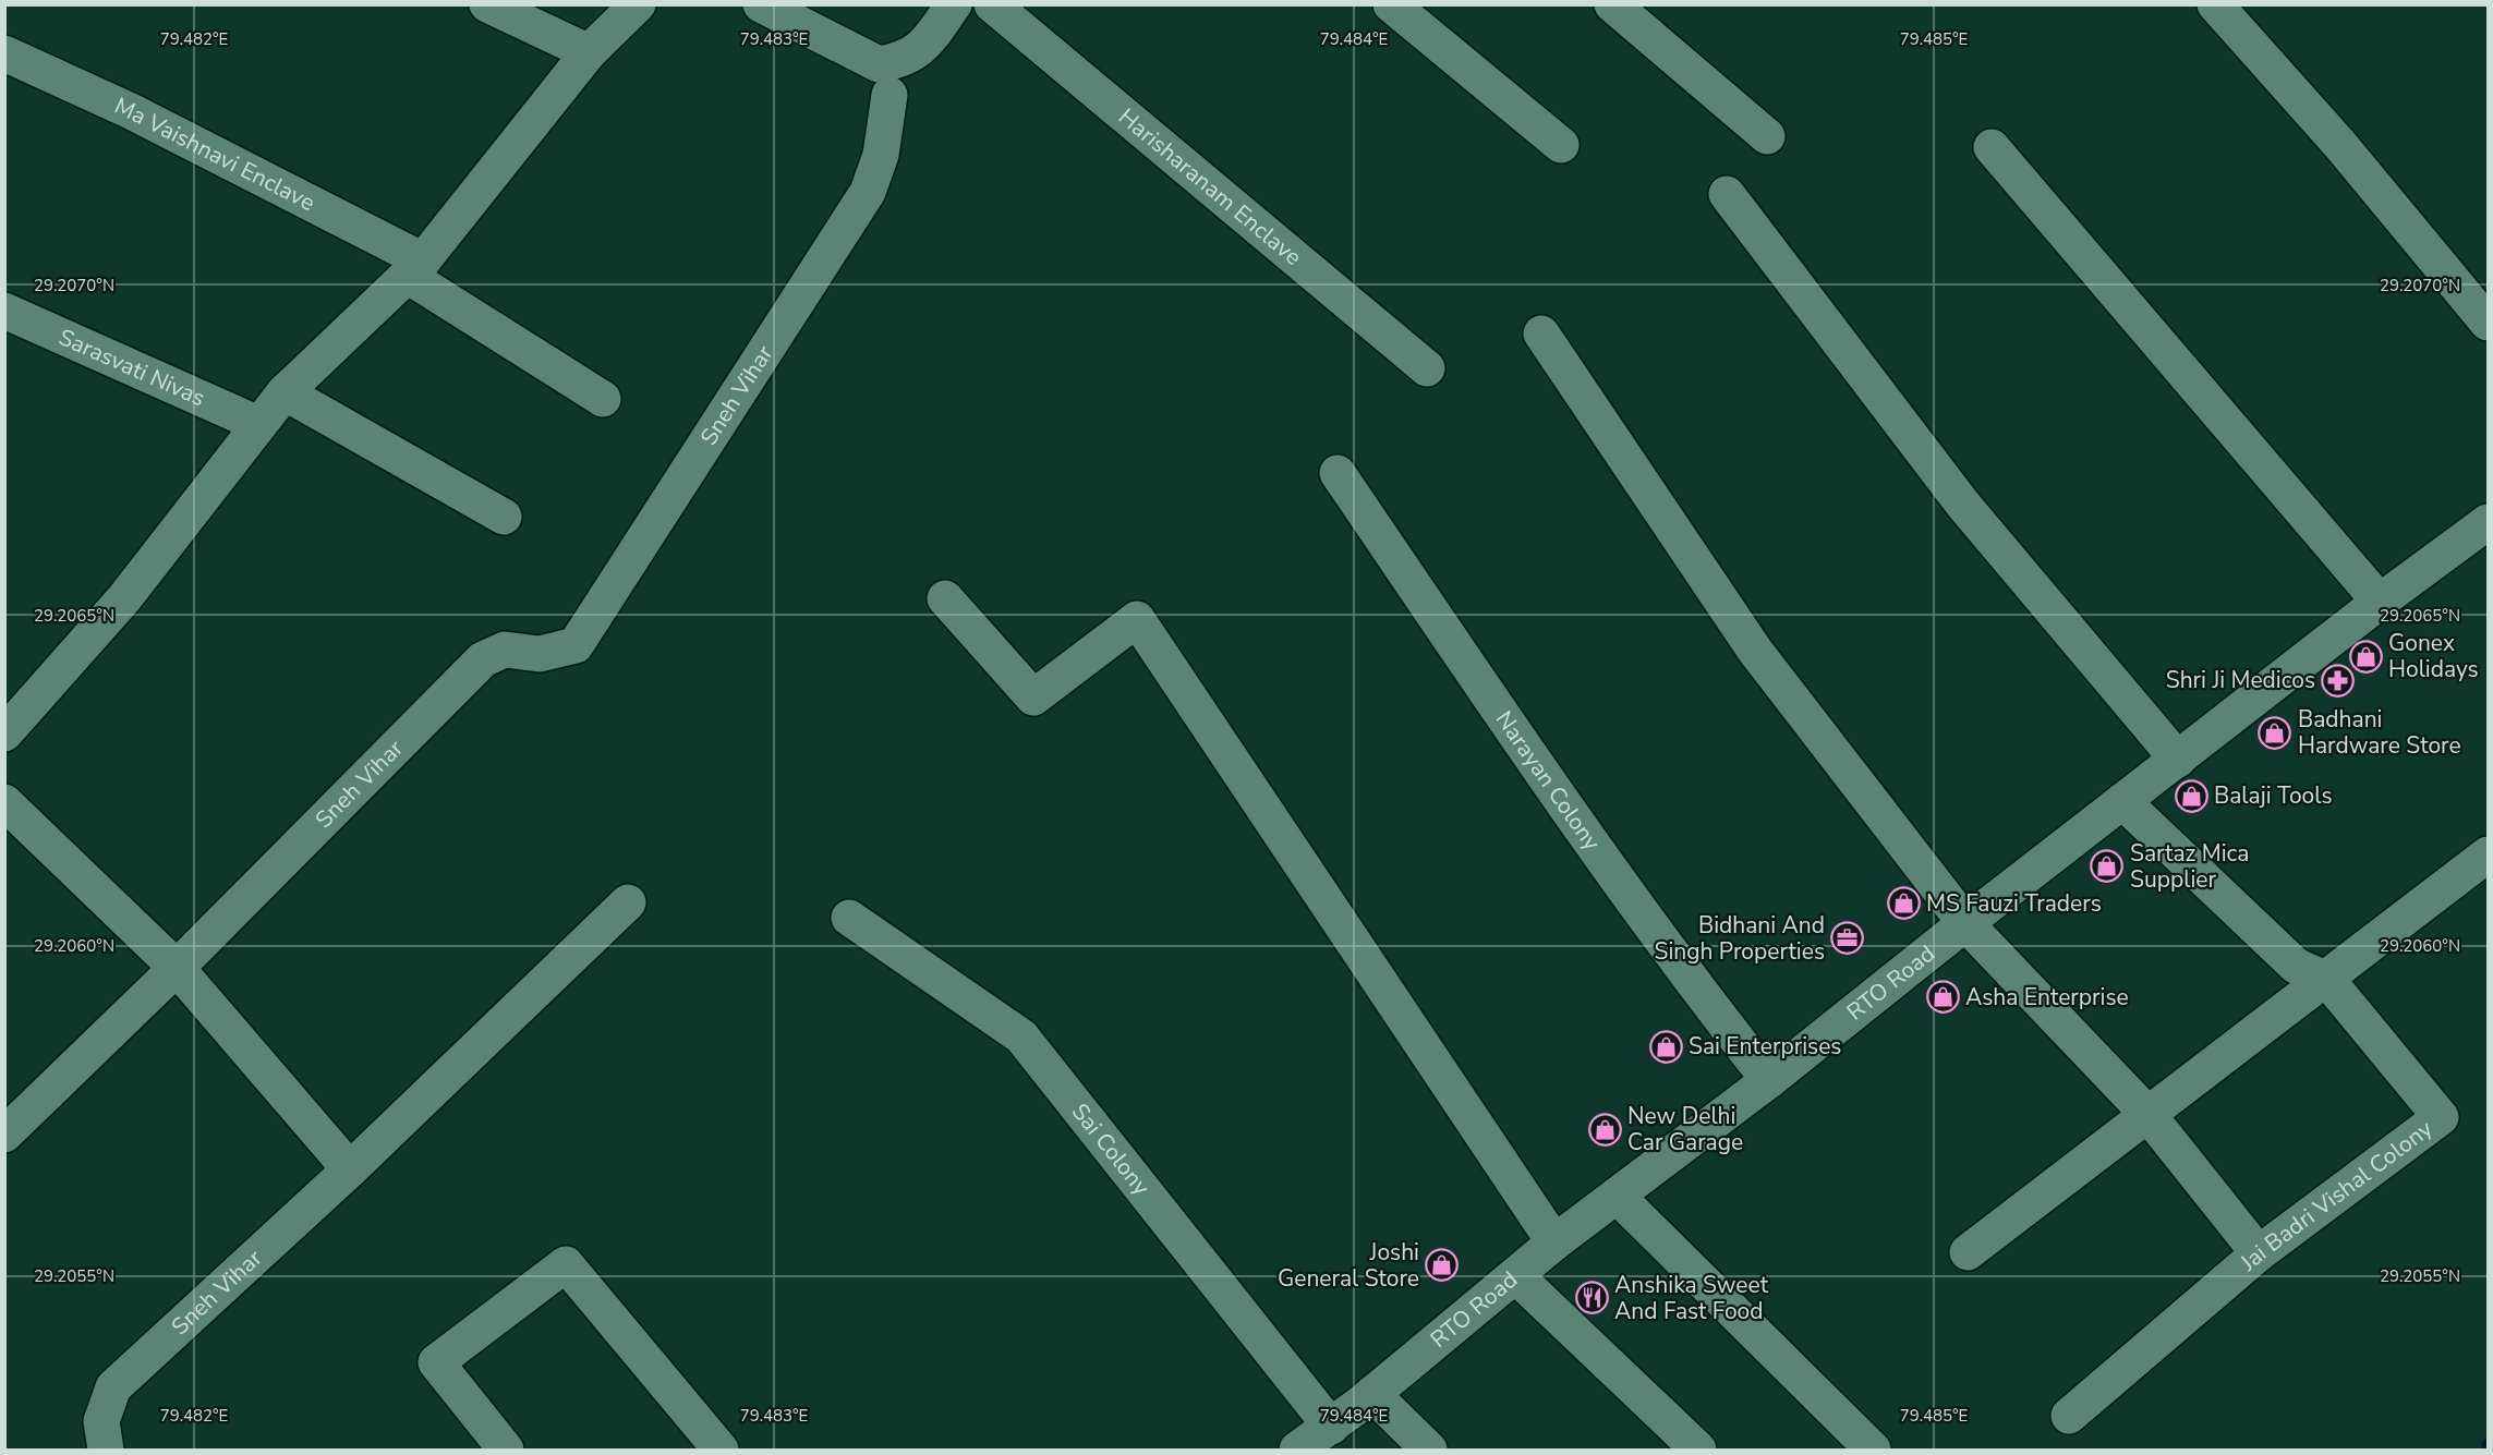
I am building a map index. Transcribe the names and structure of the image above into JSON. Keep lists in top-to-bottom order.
{
  "streets": {
    "street": [
      "Ma Vaishnavi Enclave",
      "Harisharanam Enclave",
      "Sarasvati Nivas",
      "Sneh Vihar",
      "Narayan Colony",
      "RTO Road",
      "Sai Colony",
      "Jai Badri Vishal Colony"
    ]
  },
  "crossings": [
    ["Narayan Colony", "RTO Road"],
    ["RTO Road", "Sai Colony"],
    ["RTO Road", "Jai Badri Vishal Colony"]
  ],
  "places": {
    "shop": [
      "Gonex Holidays",
      "Badhani Hardware Store",
      "Balaji Tools",
      "Sartaz Mica Supplier",
      "MS Fauzi Traders",
      "Asha Enterprise",
      "Sai Enterprises",
      "New Delhi Car Garage",
      "Joshi General Store"
    ],
    "pharmacy": ["Shri Ji Medicos"],
    "office": ["Bidhani And Singh Properties"],
    "restaurant": ["Anshika Sweet And Fast Food"]
  },
  "coordinates": [
    "79.482°E",
    "79.483°E",
    "79.484°E",
    "79.485°E",
    "29.2070°N",
    "29.2065°N",
    "29.2060°N",
    "29.2055°N"
  ]
}
